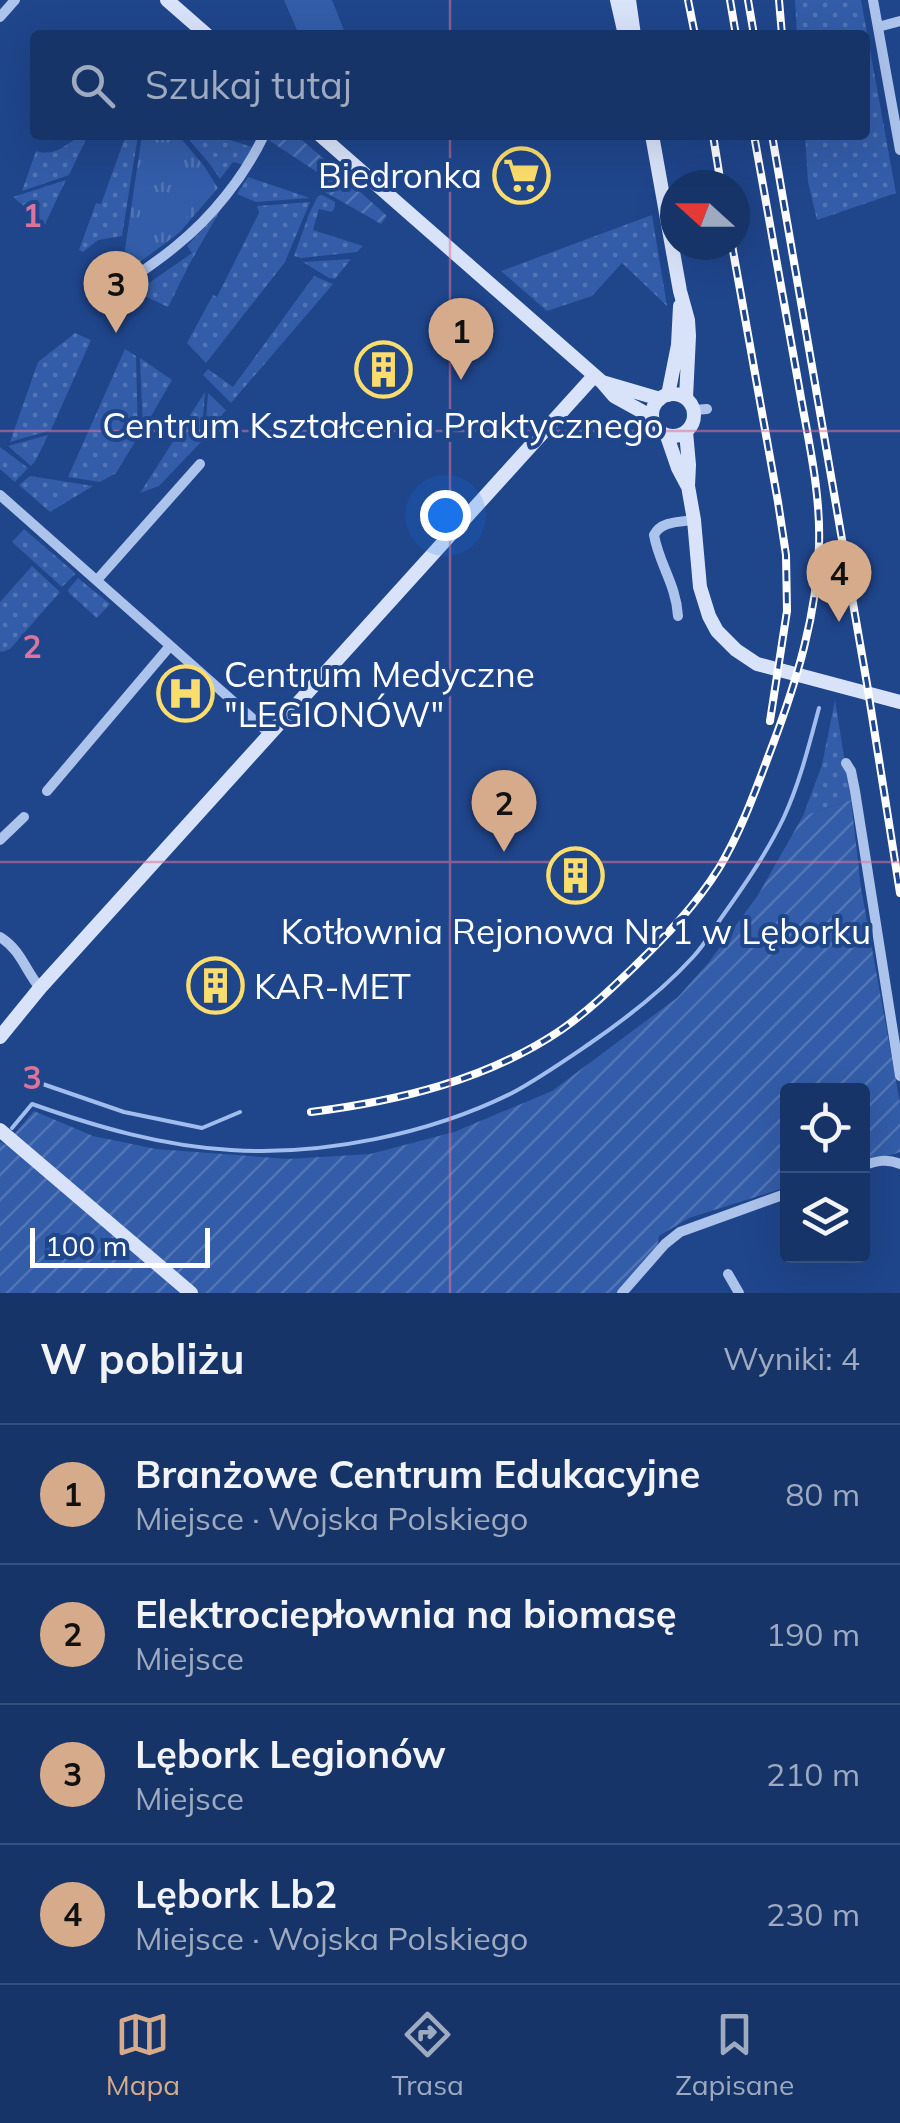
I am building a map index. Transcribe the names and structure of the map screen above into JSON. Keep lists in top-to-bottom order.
{
  "places": {
    "supermarket": ["Biedronka"],
    "building": ["Centrum Kształcenia Praktycznego", "Kotłownia Rejonowa Nr 1 w Lęborku", "KAR-MET"],
    "hospital": ["Centrum Medyczne \"LEGIONÓW\""]
  },
  "scale_bar": "100 m",
  "north": "left",
  "page": {
    "search": "Szukaj tutaj",
    "pins": [
      "3",
      "1",
      "4",
      "2"
    ],
    "scale": "100 m",
    "heading": ["W pobliżu", "Wyniki: 4"],
    "list": [
      {
        "mark": "1",
        "name": "Branżowe Centrum Edukacyjne",
        "note": "Miejsce · Wojska Polskiego",
        "value": "80 m"
      },
      {
        "mark": "2",
        "name": "Elektrociepłownia na biomasę",
        "note": "Miejsce",
        "value": "190 m"
      },
      {
        "mark": "3",
        "name": "Lębork Legionów",
        "note": "Miejsce",
        "value": "210 m"
      },
      {
        "mark": "4",
        "name": "Lębork Lb2",
        "note": "Miejsce · Wojska Polskiego",
        "value": "230 m"
      }
    ],
    "nav": ["Mapa", "Trasa", "Zapisane"]
  },
  "grid": {
    "rows": ["1", "2", "3"]
  }
}
